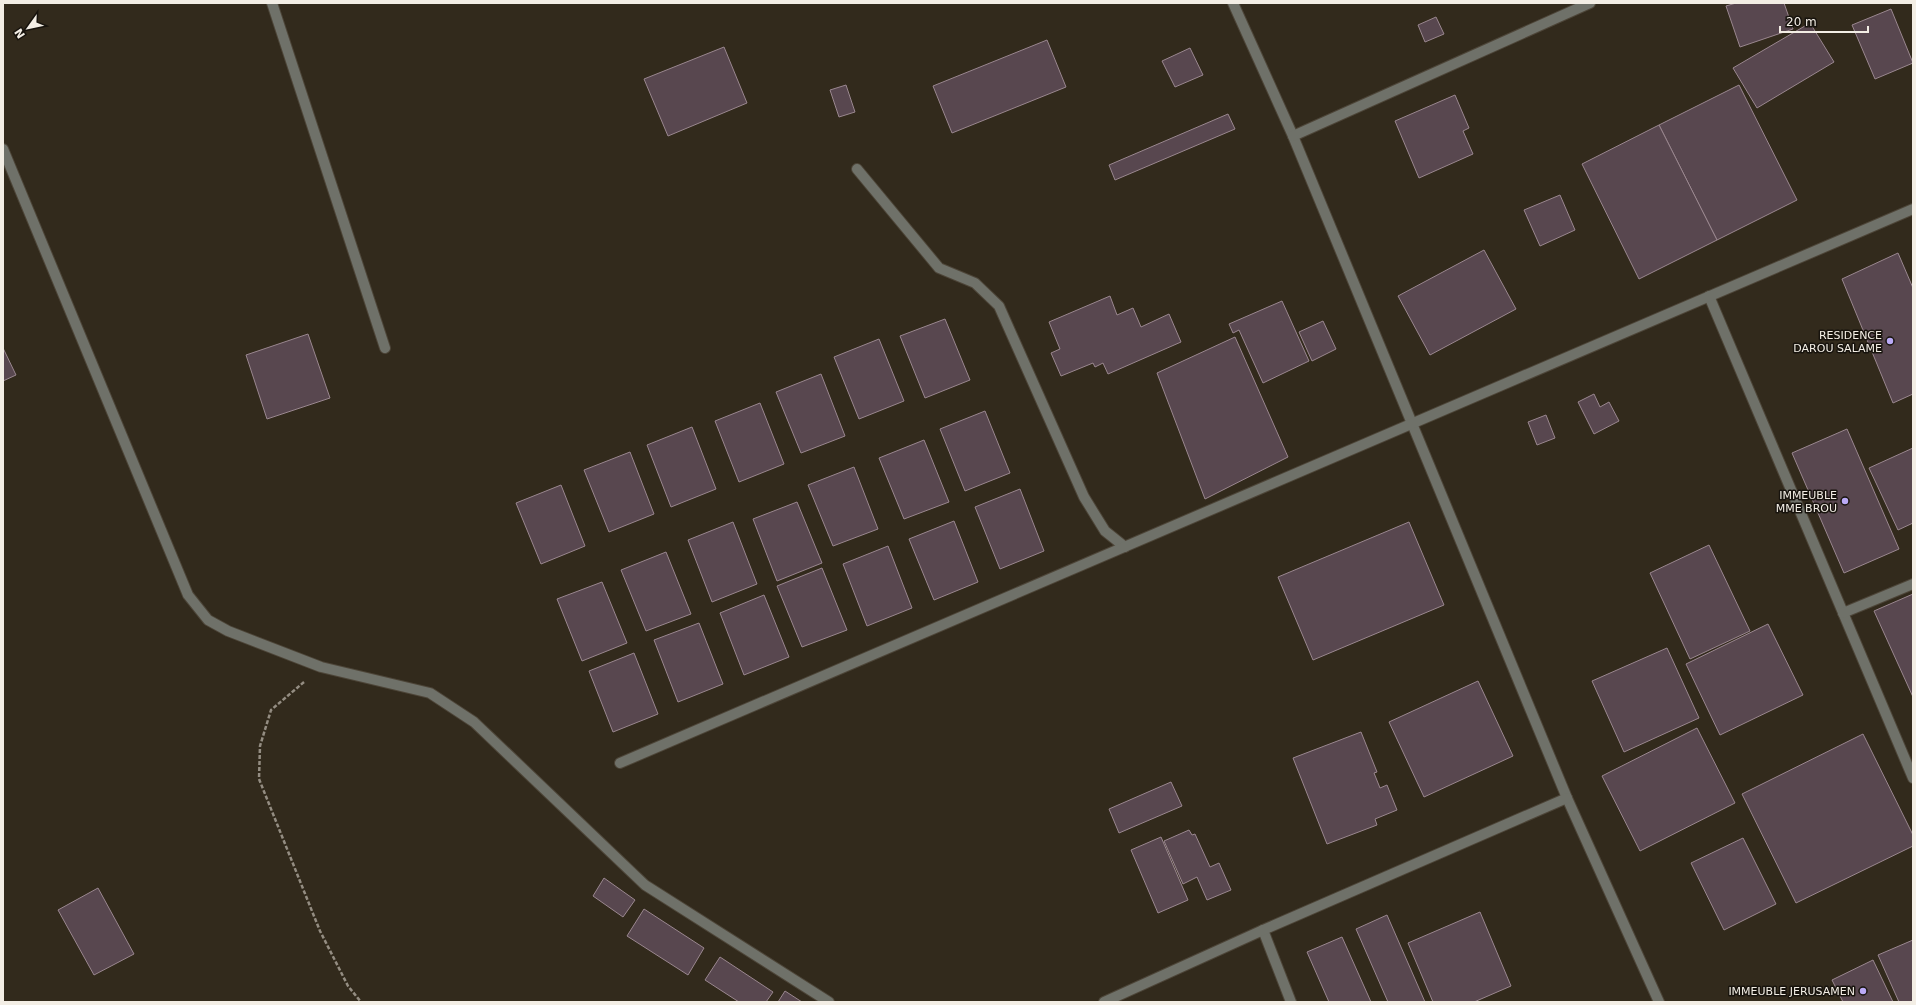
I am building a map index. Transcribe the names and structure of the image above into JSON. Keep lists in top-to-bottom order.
{
  "places": ["RESIDENCE DAROU SALAME", "IMMEUBLE MME BROU", "IMMEUBLE JERUSAMEN"],
  "scale_bar": "20 m",
  "north": "bottom left"
}
